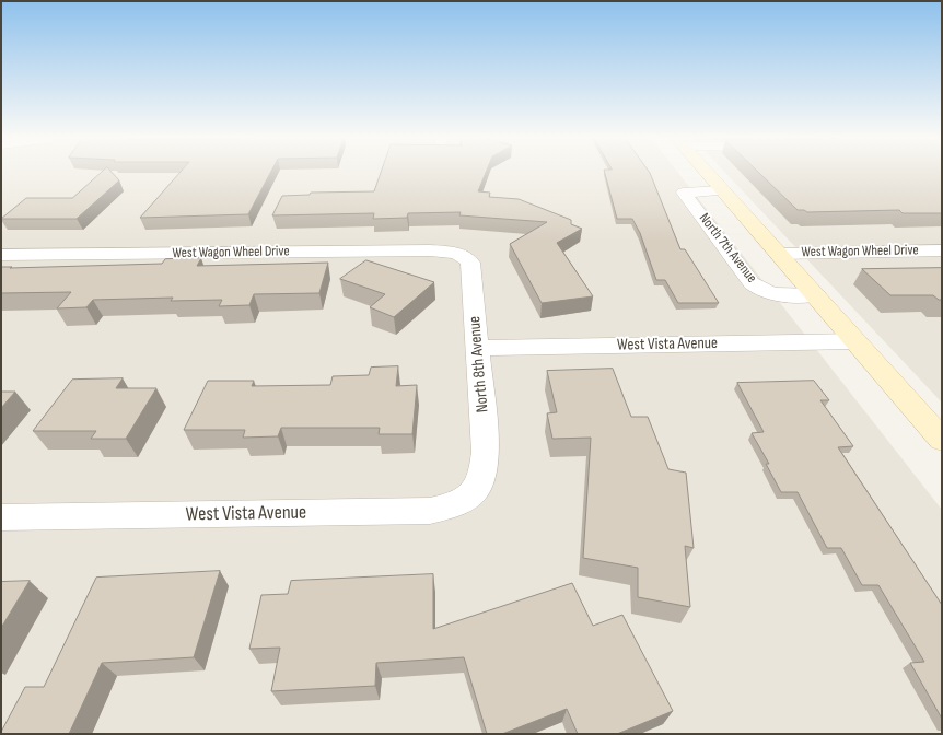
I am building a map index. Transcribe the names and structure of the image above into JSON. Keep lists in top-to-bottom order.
{
  "streets": {
    "main road": ["North 7th Avenue"],
    "street": ["West Wagon Wheel Drive", "West Vista Avenue", "North 8th Avenue"]
  },
  "crossings": [
    ["North 7th Avenue", "West Wagon Wheel Drive"],
    ["North 7th Avenue", "West Vista Avenue"],
    ["West Wagon Wheel Drive", "North 8th Avenue"],
    ["West Vista Avenue", "North 8th Avenue"]
  ]
}
